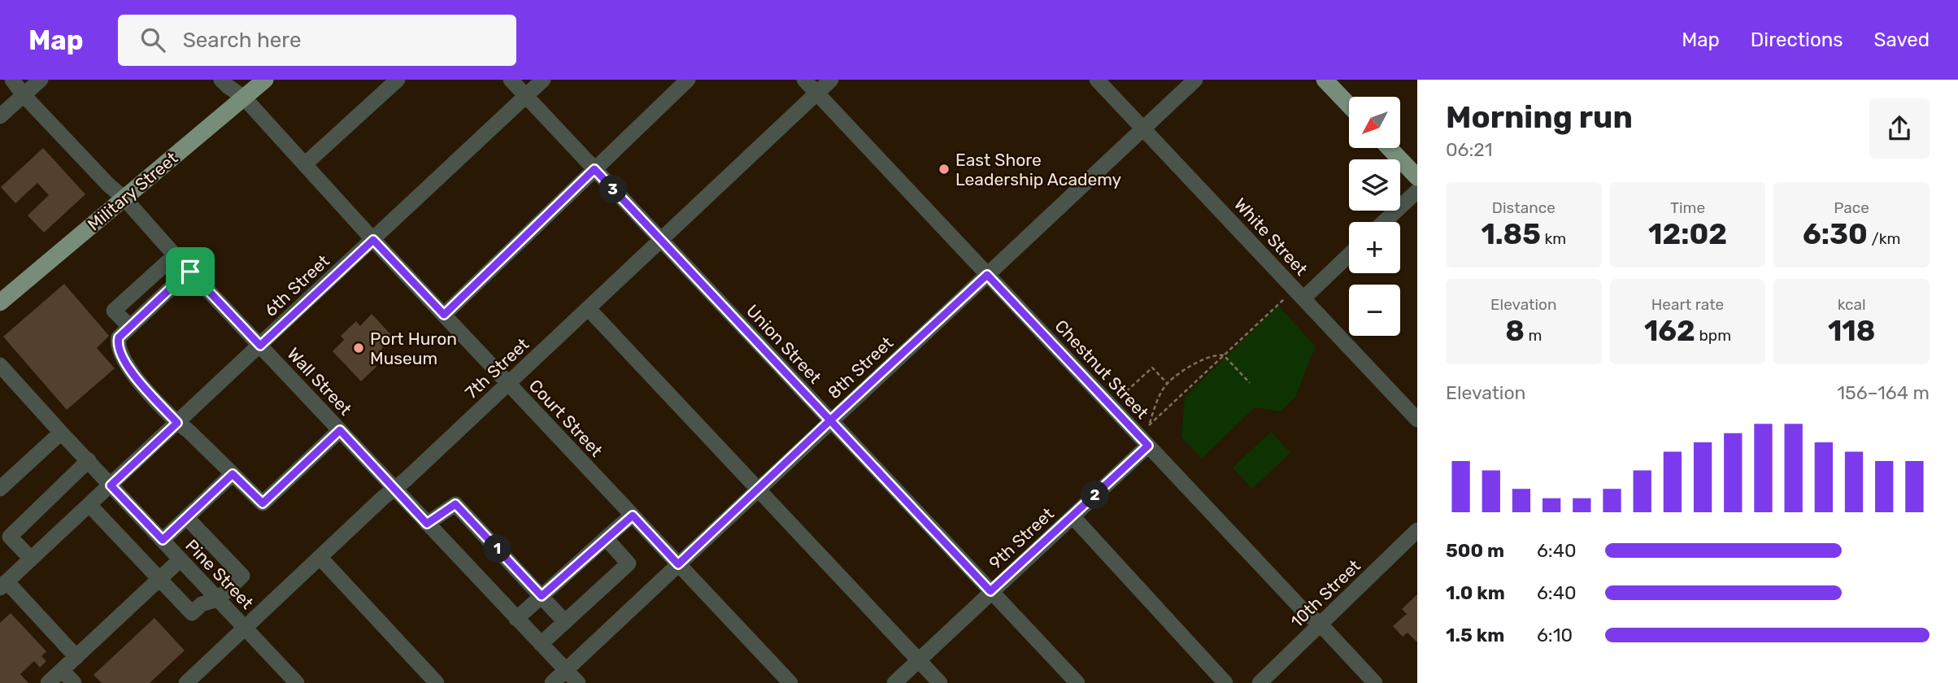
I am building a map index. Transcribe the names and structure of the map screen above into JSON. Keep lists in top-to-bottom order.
{
  "streets": {
    "main road": ["Military Street"],
    "street": [
      "White Street",
      "6th Street",
      "Union Street",
      "8th Street",
      "7th Street",
      "Chestnut Street",
      "Wall Street",
      "Court Street",
      "9th Street",
      "Pine Street",
      "10th Street"
    ]
  },
  "crossings": [
    ["Military Street", "Wall Street"],
    ["Military Street", "Court Street"],
    ["White Street", "8th Street"],
    ["6th Street", "Union Street"],
    ["6th Street", "Wall Street"],
    ["6th Street", "Court Street"],
    ["6th Street", "Pine Street"],
    ["Union Street", "8th Street"],
    ["Union Street", "7th Street"],
    ["Union Street", "9th Street"],
    ["8th Street", "Chestnut Street"],
    ["8th Street", "Wall Street"],
    ["8th Street", "Court Street"],
    ["7th Street", "Chestnut Street"],
    ["7th Street", "Wall Street"],
    ["7th Street", "Court Street"],
    ["7th Street", "Pine Street"],
    ["Chestnut Street", "9th Street"],
    ["Chestnut Street", "10th Street"]
  ],
  "places": ["East Shore Leadership Academy", "Port Huron Museum"],
  "north": "bottom left",
  "page": {
    "header": "Map",
    "search": "Search here",
    "nav": ["Map", "Directions", "Saved"],
    "heading": ["Morning run", "06:21"],
    "map_buttons": ["+", "−"],
    "pins": ["3", "2", "1"],
    "stats": [
      ["Distance", "1.85 km"],
      ["Time", "12:02"],
      ["Pace", "6:30 /km"],
      ["Elevation", "8 m"],
      ["Heart rate", "162 bpm"],
      ["kcal", "118"]
    ],
    "chart": ["Elevation", "156–164 m"],
    "list": [
      {
        "name": "500 m",
        "note": "6:40"
      },
      {
        "name": "1.0 km",
        "note": "6:40"
      },
      {
        "name": "1.5 km",
        "note": "6:10"
      }
    ]
  }
}
